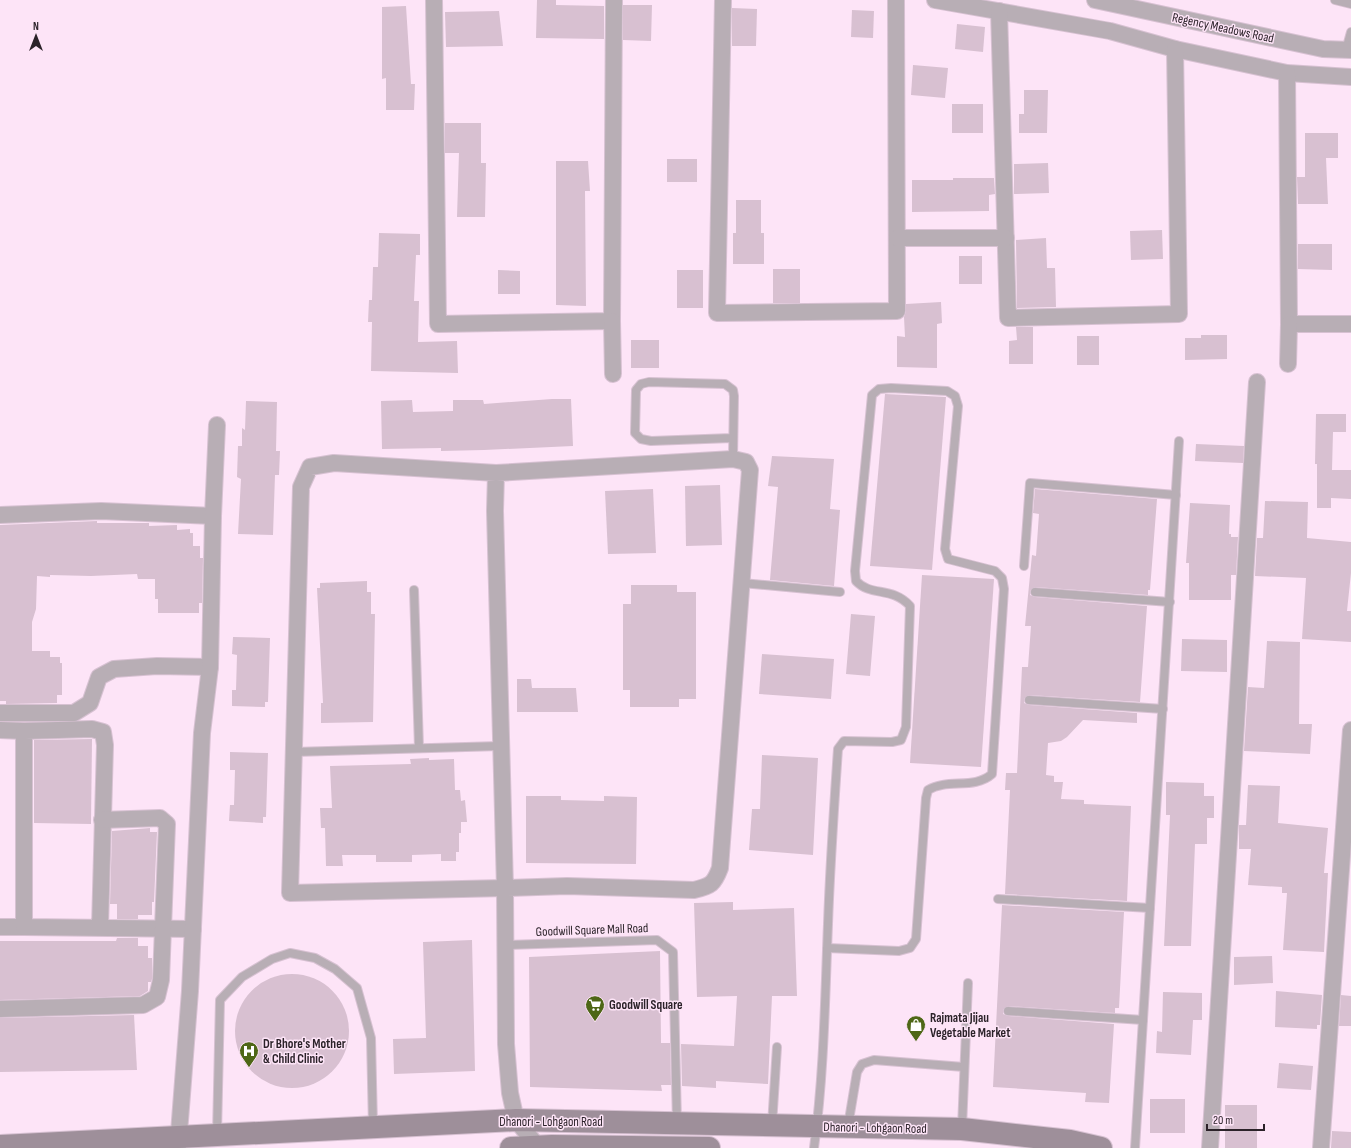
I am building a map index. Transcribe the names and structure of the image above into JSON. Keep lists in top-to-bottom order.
{
  "streets": {
    "main road": ["Dhanori - Lohgaon Road"],
    "street": ["Regency Meadows Road"],
    "lane": ["Goodwill Square Mall Road"]
  },
  "crossings": [
    ["Goodwill Square Mall Road", "Dhanori - Lohgaon Road"]
  ],
  "places": {
    "supermarket": ["Goodwill Square"],
    "shop": ["Rajmata Jijau Vegetable Market"],
    "hospital": ["Dr Bhore's Mother & Child Clinic"]
  },
  "scale_bar": "20 m",
  "north": "top"
}
